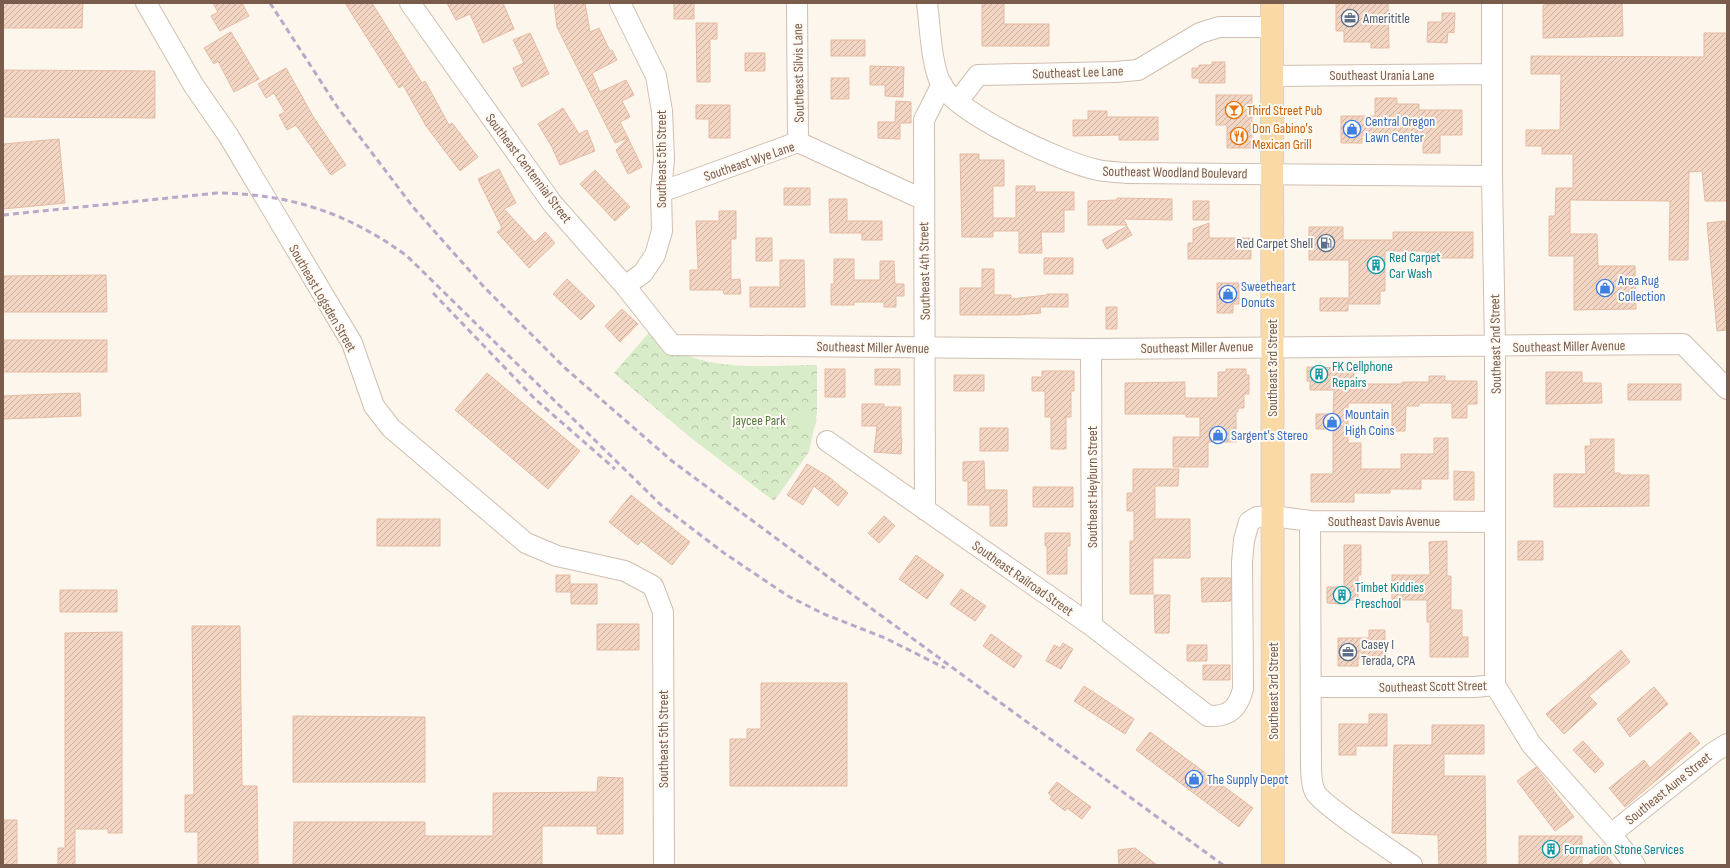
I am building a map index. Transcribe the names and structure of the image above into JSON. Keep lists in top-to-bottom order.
{
  "streets": {
    "main road": ["Southeast 3rd Street"],
    "street": [
      "Southeast Lee Lane",
      "Southeast Silvis Lane",
      "Southeast Urania Lane",
      "Southeast 5th Street",
      "Southeast Wye Lane",
      "Southeast Centennial Street",
      "Southeast Woodland Boulevard",
      "Southeast 4th Street",
      "Southeast Logsden Street",
      "Southeast 2nd Street",
      "Southeast Miller Avenue",
      "Southeast Heyburn Street",
      "Southeast Davis Avenue",
      "Southeast Railroad Street",
      "Southeast Scott Street",
      "Southeast Aune Street"
    ]
  },
  "crossings": [
    ["Southeast Lee Lane", "Southeast Woodland Boulevard"],
    ["Southeast Lee Lane", "Southeast 3rd Street"],
    ["Southeast Silvis Lane", "Southeast Wye Lane"],
    ["Southeast Urania Lane", "Southeast 2nd Street"],
    ["Southeast Urania Lane", "Southeast 3rd Street"],
    ["Southeast 5th Street", "Southeast Wye Lane"],
    ["Southeast 5th Street", "Southeast Centennial Street"],
    ["Southeast 5th Street", "Southeast Logsden Street"],
    ["Southeast Wye Lane", "Southeast 4th Street"],
    ["Southeast Centennial Street", "Southeast Miller Avenue"],
    ["Southeast Woodland Boulevard", "Southeast 4th Street"],
    ["Southeast Woodland Boulevard", "Southeast 2nd Street"],
    ["Southeast Woodland Boulevard", "Southeast 3rd Street"],
    ["Southeast 4th Street", "Southeast Miller Avenue"],
    ["Southeast 4th Street", "Southeast Railroad Street"],
    ["Southeast 2nd Street", "Southeast Miller Avenue"],
    ["Southeast 2nd Street", "Southeast Davis Avenue"],
    ["Southeast 2nd Street", "Southeast Scott Street"],
    ["Southeast Miller Avenue", "Southeast 3rd Street"],
    ["Southeast Miller Avenue", "Southeast Heyburn Street"],
    ["Southeast 3rd Street", "Southeast Davis Avenue"],
    ["Southeast 3rd Street", "Southeast Railroad Street"],
    ["Southeast Heyburn Street", "Southeast Railroad Street"],
    ["Southeast Davis Avenue", "Southeast Railroad Street"],
    ["Southeast Scott Street", "Southeast Aune Street"]
  ],
  "parks": ["Jaycee Park"],
  "places": {
    "office": ["Amerititle", "Casey I Terada, CPA"],
    "bar": ["Third Street Pub"],
    "shop": [
      "Central Oregon Lawn Center",
      "Area Rug Collection",
      "Sweetheart Donuts",
      "Mountain High Coins",
      "Sargent's Stereo",
      "The Supply Depot"
    ],
    "restaurant": ["Don Gabino's Mexican Grill"],
    "fuel station": ["Red Carpet Shell"],
    "building": [
      "Red Carpet Car Wash",
      "FK Cellphone Repairs",
      "Timbet Kiddies Preschool",
      "Formation Stone Services"
    ]
  }
}
